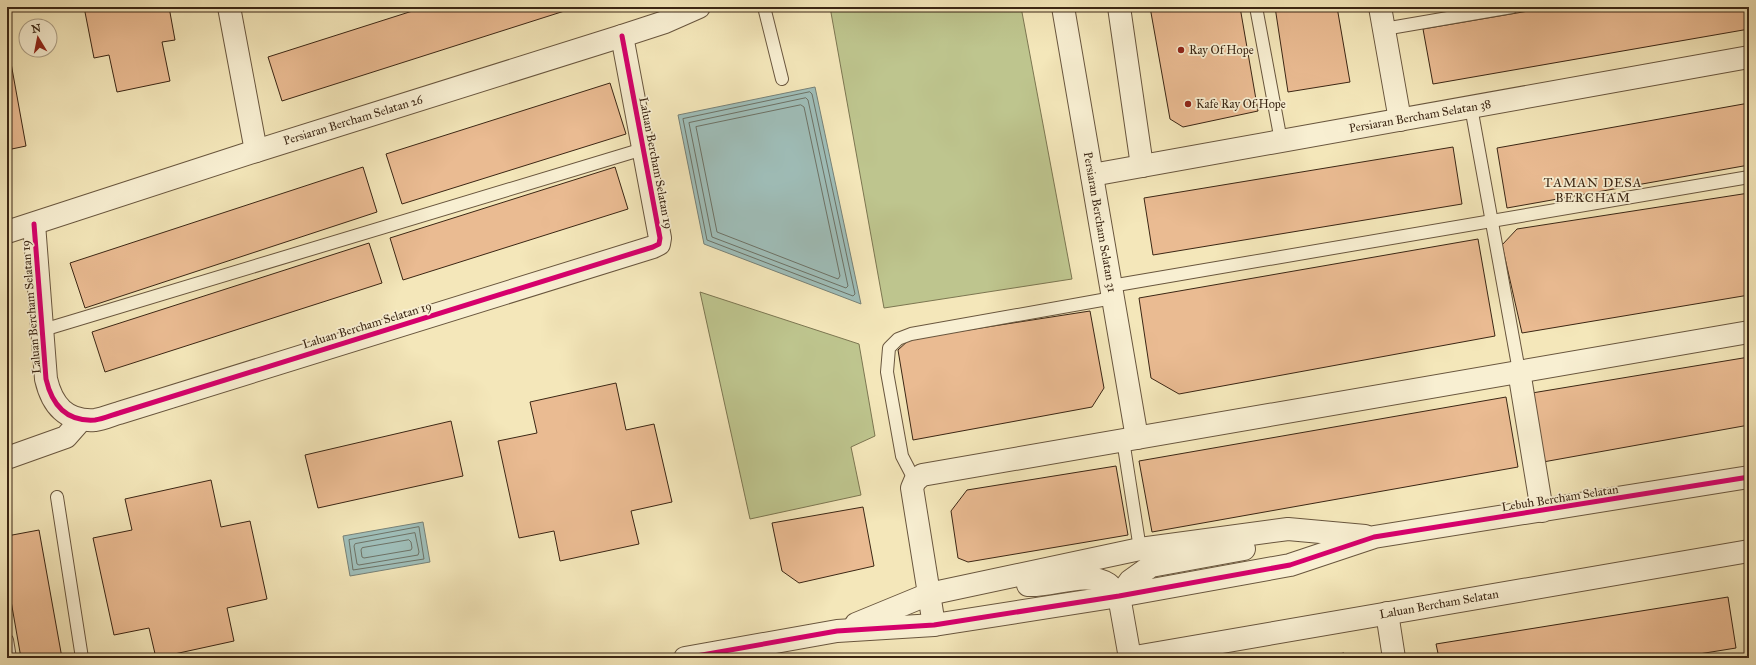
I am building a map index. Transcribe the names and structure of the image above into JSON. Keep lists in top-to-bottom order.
{
  "streets": {
    "street": [
      "Persiaran Bercham Selatan 38",
      "Persiaran Bercham Selatan 26",
      "Laluan Bercham Selatan 19",
      "Persiaran Bercham Selatan 31",
      "Lebuh Bercham Selatan",
      "Laluan Bercham Selatan"
    ]
  },
  "crossings": [
    ["Persiaran Bercham Selatan 38", "Persiaran Bercham Selatan 31"],
    ["Persiaran Bercham Selatan 26", "Laluan Bercham Selatan 19"]
  ],
  "districts": ["TAMAN DESA BERCHAM"],
  "places": ["Ray Of Hope", "Kafe Ray Of Hope"],
  "north": "top"
}
